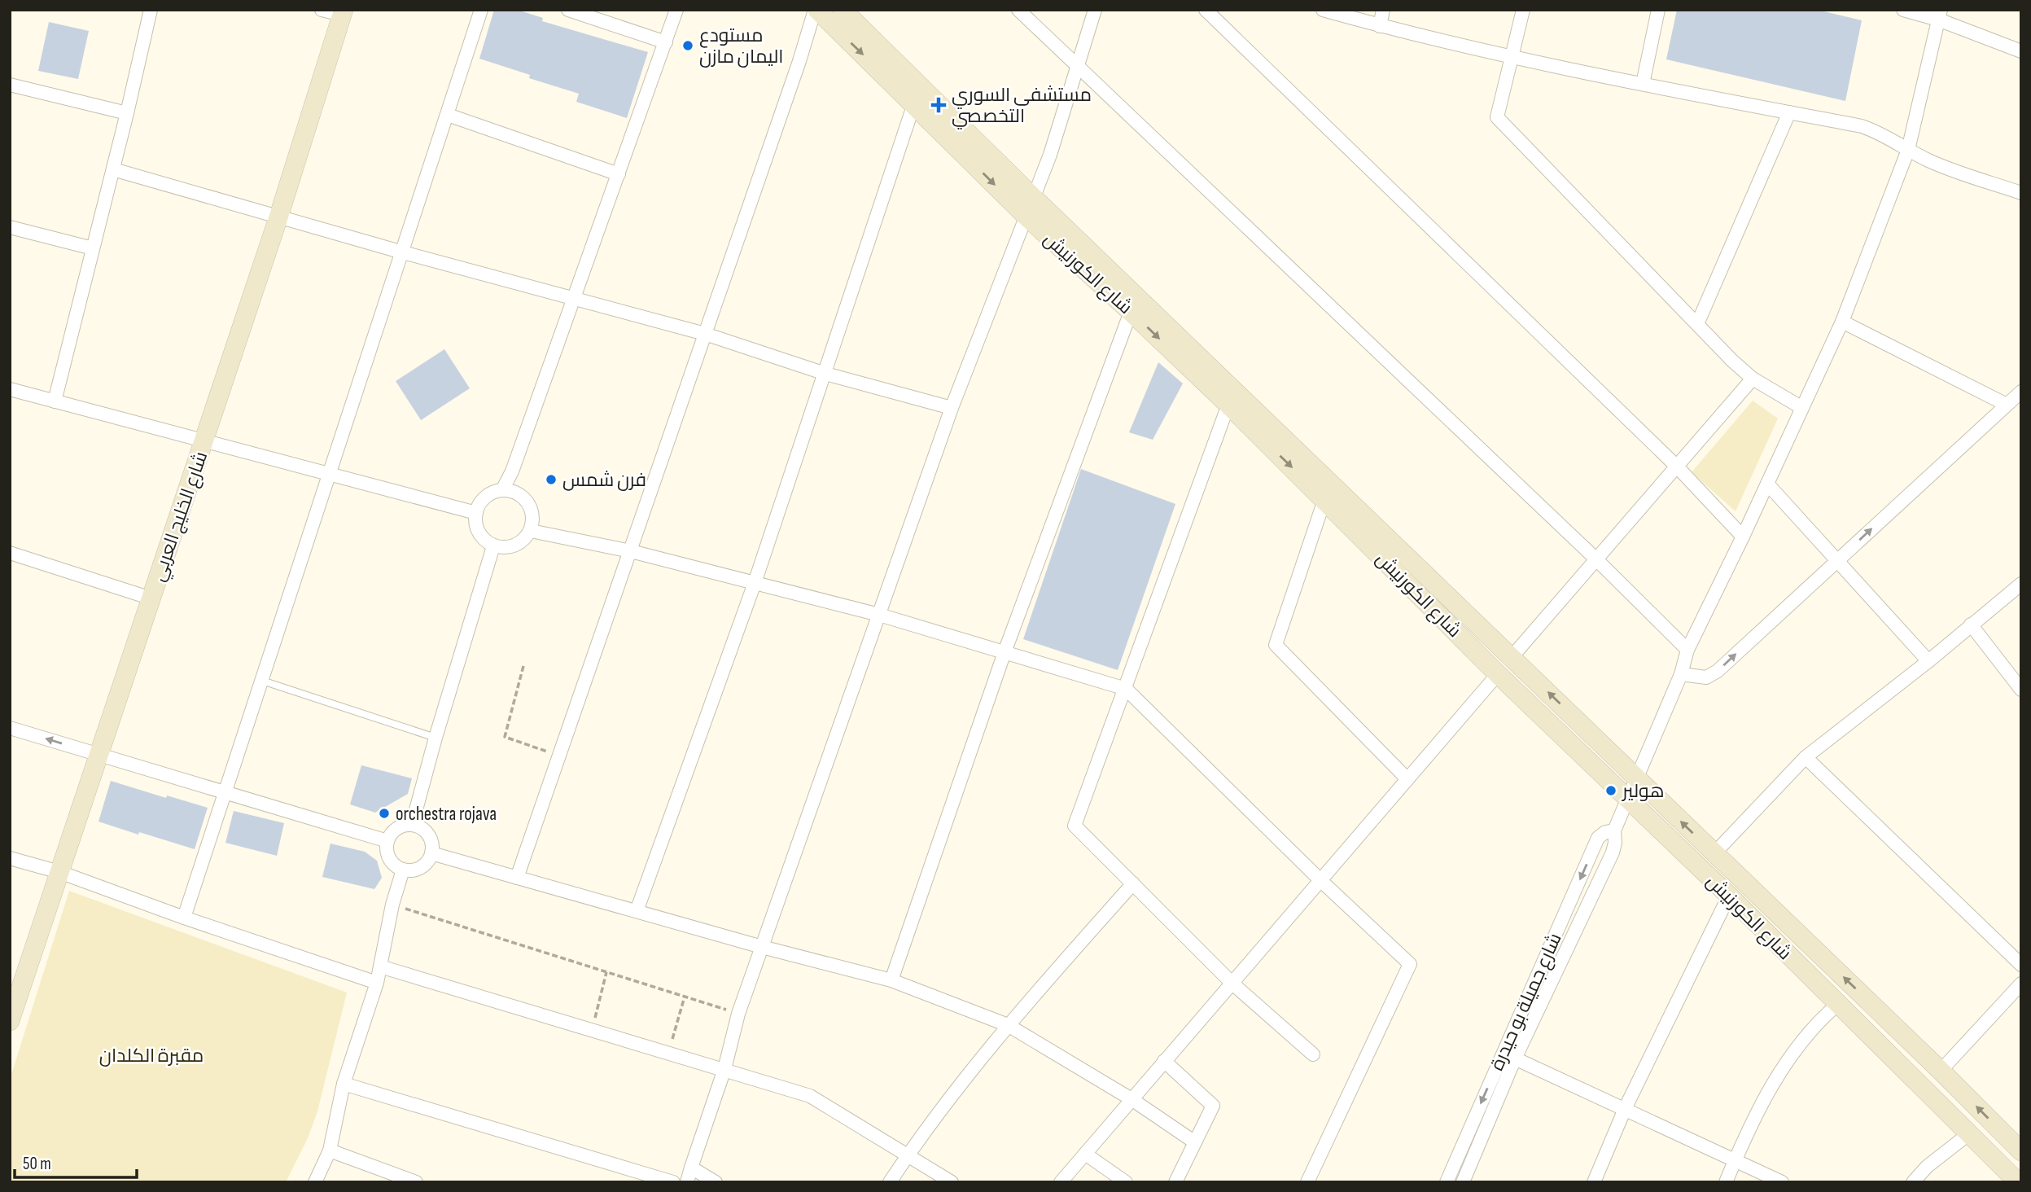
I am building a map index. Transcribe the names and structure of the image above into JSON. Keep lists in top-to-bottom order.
{
  "streets": {
    "street": ["شارع الكورنيش", "شارع الخليج العربي", "شارع جميلة بو حيدرة"]
  },
  "parks": ["مقبرة الكلدان"],
  "places": {
    "other": [
      "مستودع اليمان مازن",
      "فرن شمس",
      "هولير",
      "orchestra rojava"
    ],
    "health": ["مستشفى السوري التخصصي"]
  },
  "scale_bar": "50 m"
}
